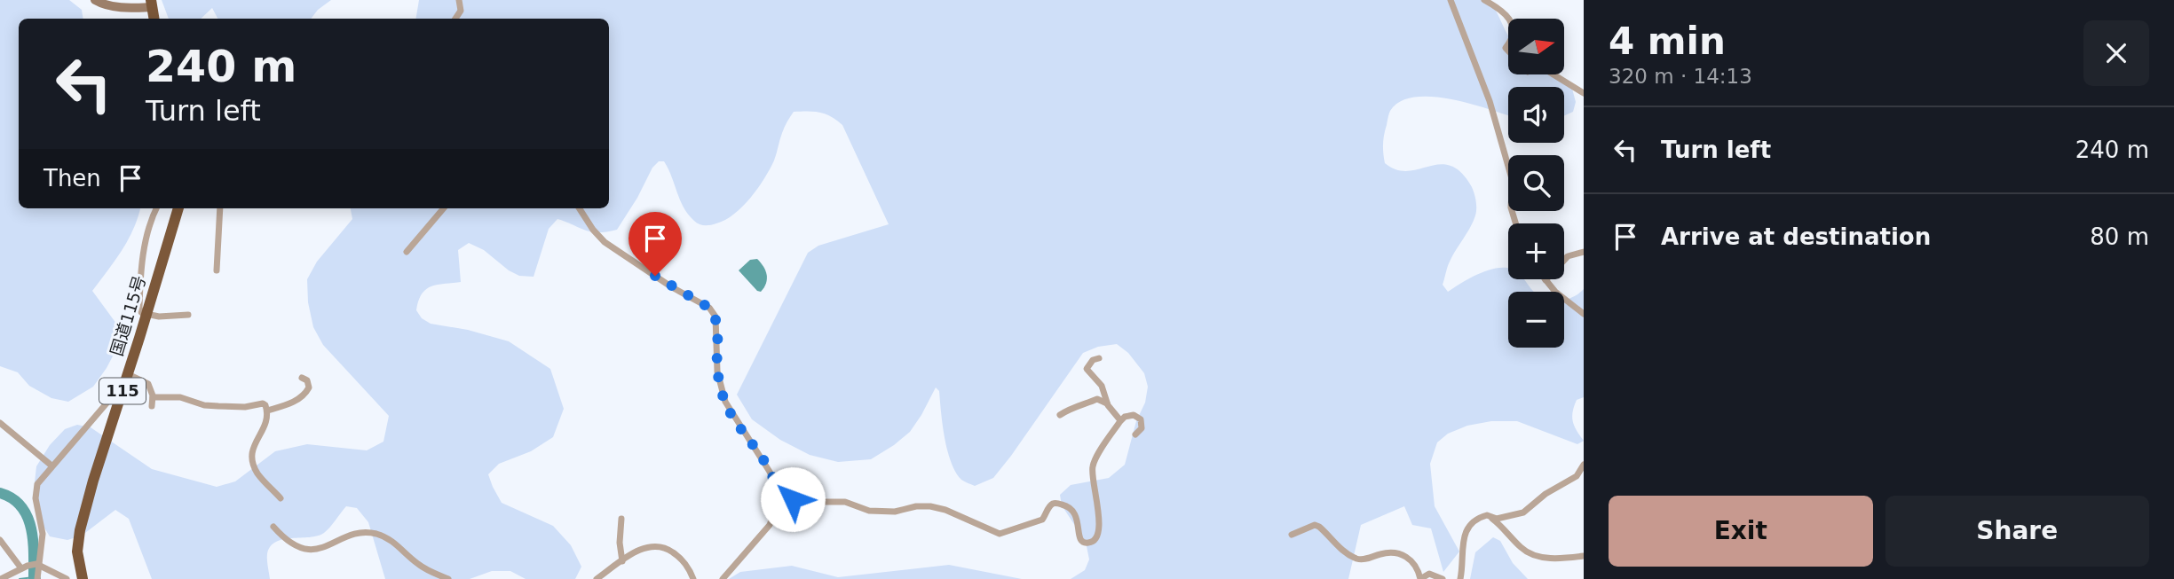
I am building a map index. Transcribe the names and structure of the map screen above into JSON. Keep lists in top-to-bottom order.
{
  "streets": {
    "highway": ["国道115号", "115"]
  },
  "north": "right",
  "page": {
    "heading": ["4 min", "320 m · 14:13"],
    "map_buttons": ["+", "−"],
    "turn": ["240 m", "Turn left"],
    "list": [
      {
        "name": "Turn left",
        "value": "240 m"
      },
      {
        "name": "Arrive at destination",
        "value": "80 m"
      }
    ],
    "then": "Then",
    "buttons": ["Exit", "Share"]
  }
}
